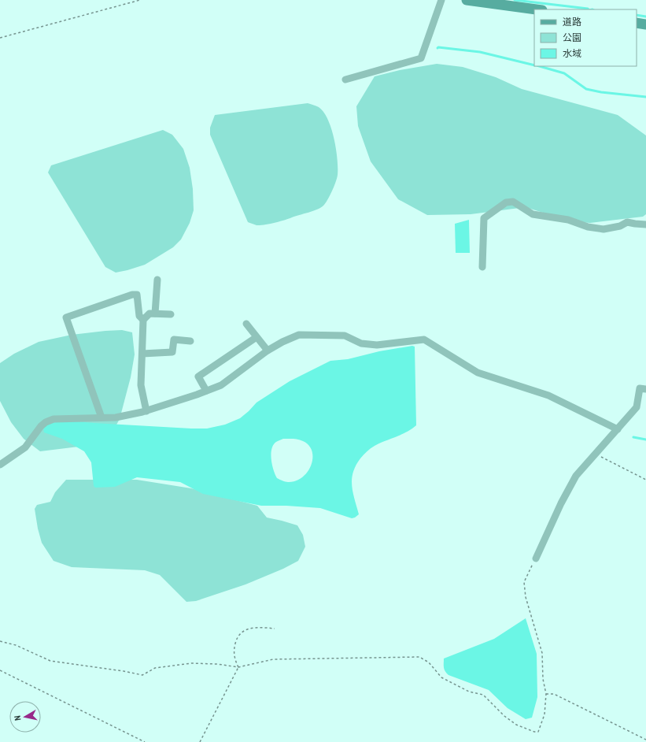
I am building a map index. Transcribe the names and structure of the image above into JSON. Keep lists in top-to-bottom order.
{
  "legend": ["道路", "公園", "水域"],
  "north": "left"
}
